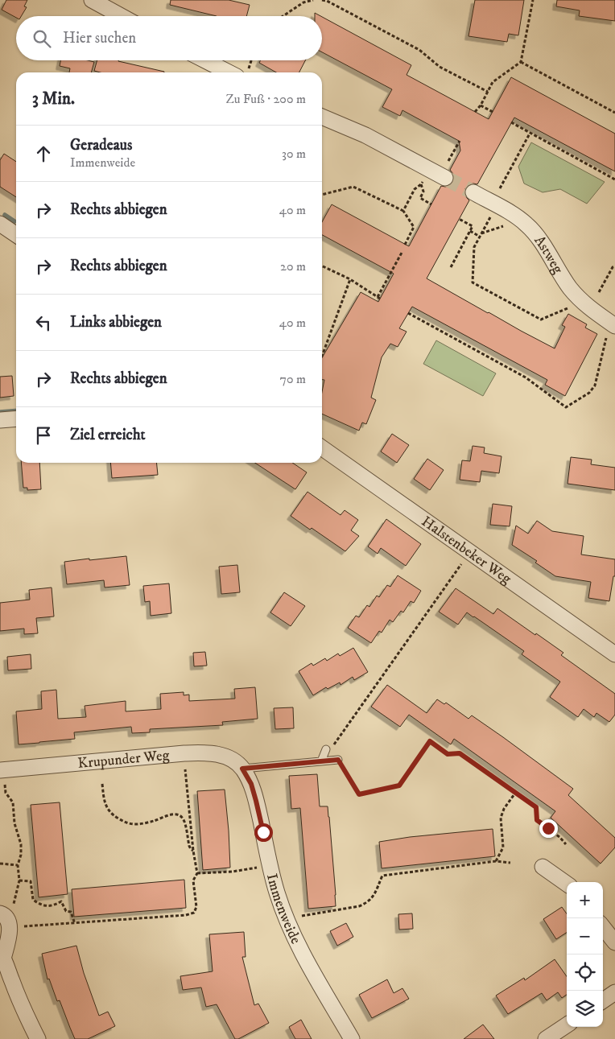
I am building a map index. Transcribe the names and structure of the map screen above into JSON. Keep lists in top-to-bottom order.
{
  "streets": {
    "street": [
      "Astweg",
      "Halstenbeker Weg",
      "Krupunder Weg",
      "Immenweide"
    ]
  },
  "crossings": [
    ["Krupunder Weg", "Immenweide"]
  ],
  "page": {
    "search": "Hier suchen",
    "heading": ["3 Min.", "Zu Fuß · 200 m"],
    "list": [
      ["Geradeaus", "Immenweide", "30 m"],
      ["Rechts abbiegen", "40 m"],
      ["Rechts abbiegen", "20 m"],
      ["Links abbiegen", "40 m"],
      ["Rechts abbiegen", "70 m"],
      "Ziel erreicht"
    ],
    "map_buttons": ["+", "−"]
  }
}
